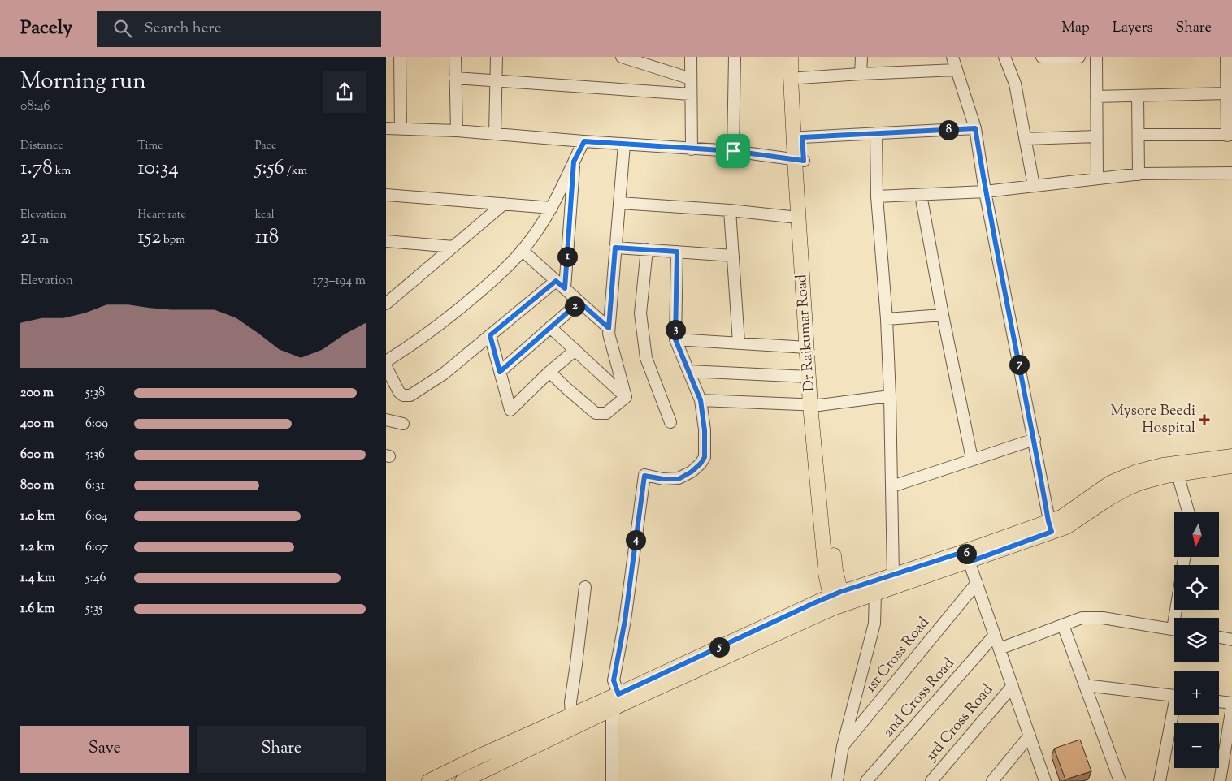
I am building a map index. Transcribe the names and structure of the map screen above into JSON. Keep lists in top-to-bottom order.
{
  "streets": {
    "main road": ["Dr Rajkumar Road"],
    "street": ["1st Cross Road", "2nd Cross Road", "3rd Cross Road"]
  },
  "places": {
    "health": ["Mysore Beedi Hospital"]
  },
  "north": "bottom",
  "page": {
    "header": "Pacely",
    "search": "Search here",
    "nav": ["Map", "Layers", "Share"],
    "heading": ["Morning run", "08:46"],
    "pins": [
      "8",
      "1",
      "2",
      "3",
      "7",
      "4",
      "6",
      "5"
    ],
    "stats": [
      ["Distance", "1.78 km"],
      ["Time", "10:34"],
      ["Pace", "5:56 /km"],
      ["Elevation", "21 m"],
      ["Heart rate", "152 bpm"],
      ["kcal", "118"]
    ],
    "chart": ["Elevation", "173–194 m"],
    "list": [
      {
        "name": "200 m",
        "note": "5:38"
      },
      {
        "name": "400 m",
        "note": "6:09"
      },
      {
        "name": "600 m",
        "note": "5:36"
      },
      {
        "name": "800 m",
        "note": "6:31"
      },
      {
        "name": "1.0 km",
        "note": "6:04"
      },
      {
        "name": "1.2 km",
        "note": "6:07"
      },
      {
        "name": "1.4 km",
        "note": "5:46"
      },
      {
        "name": "1.6 km",
        "note": "5:35"
      }
    ],
    "map_buttons": ["+", "−"],
    "buttons": ["Save", "Share"]
  }
}
